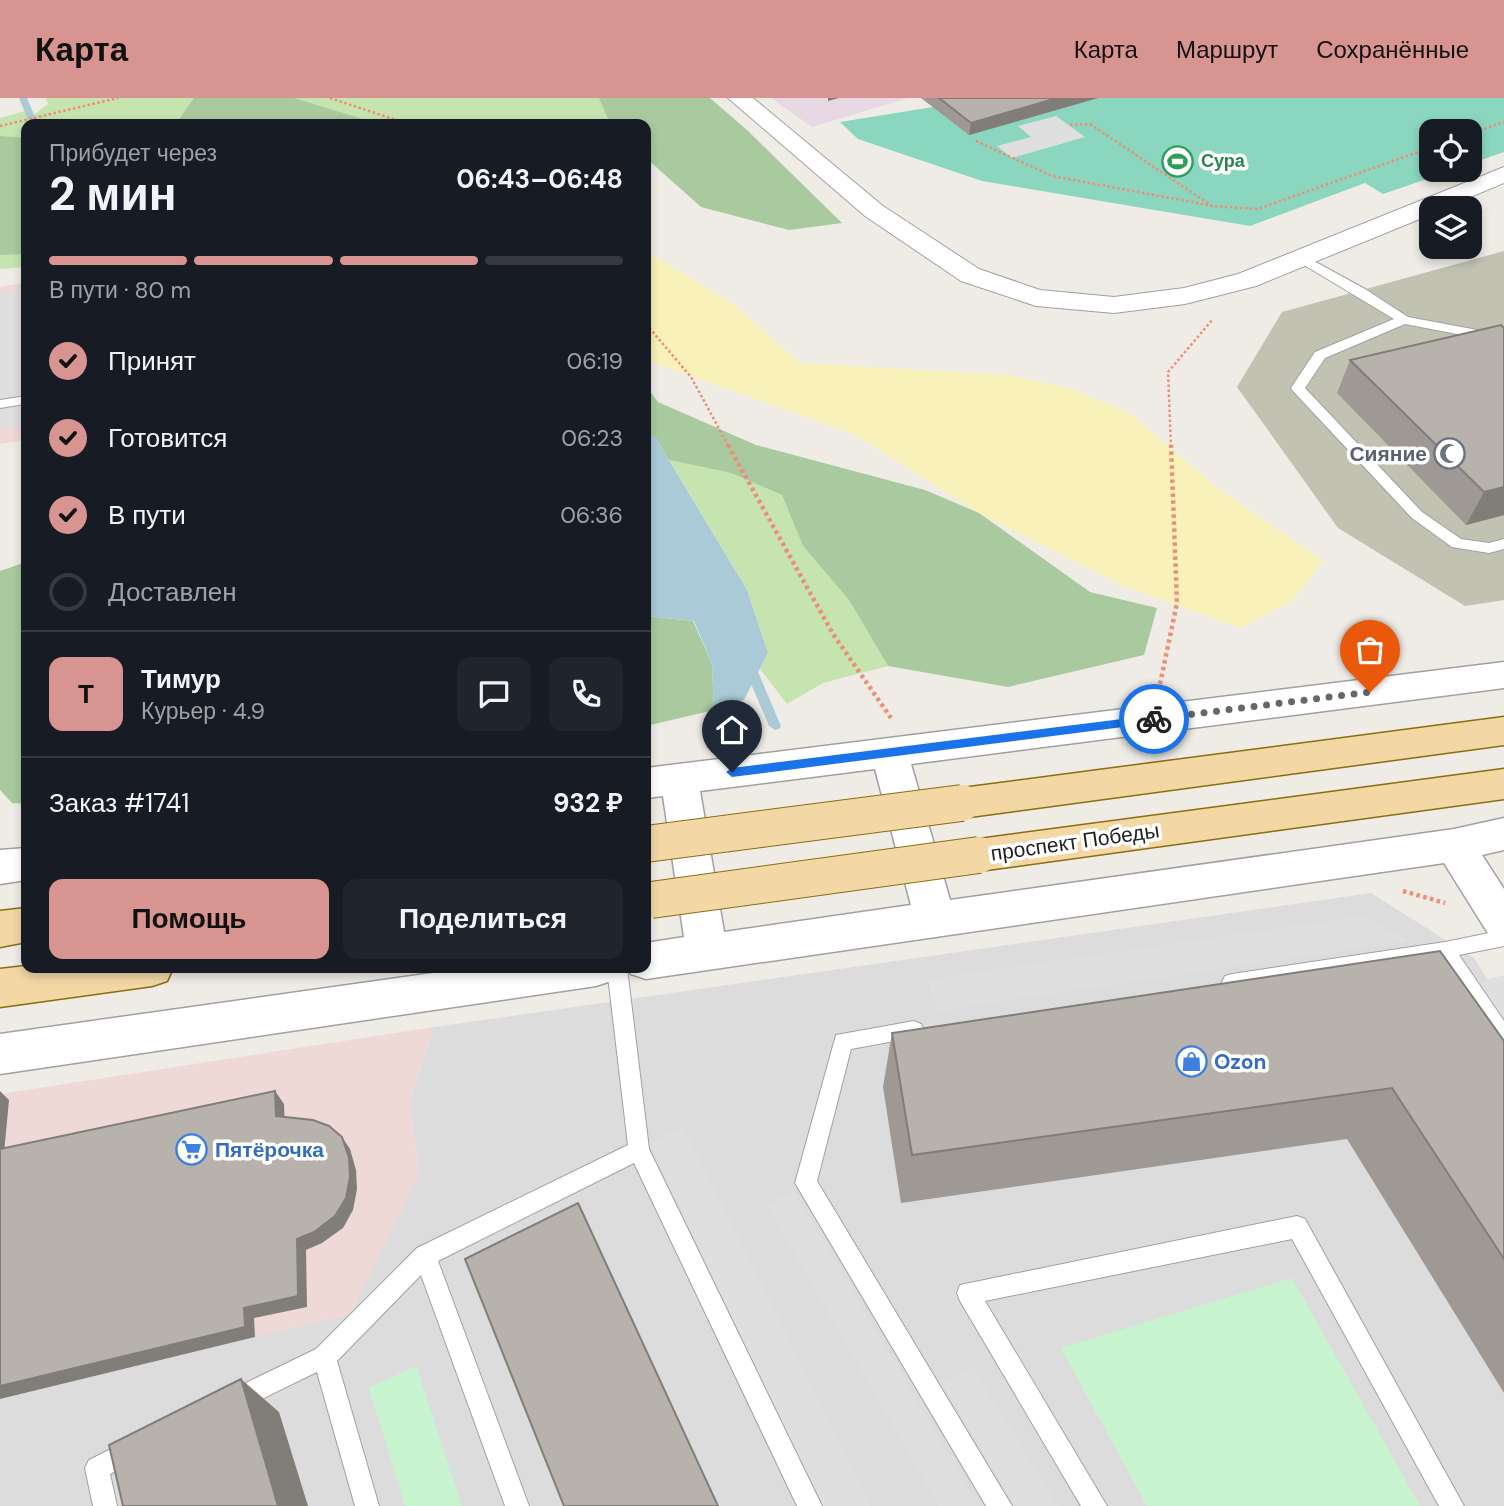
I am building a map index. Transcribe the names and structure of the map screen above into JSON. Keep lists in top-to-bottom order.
{
  "streets": {
    "main road": ["проспект Победы"]
  },
  "places": {
    "sports": ["Сура"],
    "mosque": ["Сияние"],
    "shop": ["Ozon"],
    "supermarket": ["Пятёрочка"]
  },
  "page": {
    "header": "Карта",
    "nav": ["Карта", "Маршрут", "Сохранённые"],
    "heading": ["2 мин", "Прибудет через", "06:43–06:48"],
    "panel": [
      "Тимур",
      "Курьер · 4.9",
      "Заказ #1741",
      "932 ₽"
    ],
    "bar": "В пути · 80 m",
    "list": [
      ["Принят", "06:19"],
      ["Готовится", "06:23"],
      ["В пути", "06:36"],
      "Доставлен"
    ],
    "round": "Т",
    "buttons": ["Помощь", "Поделиться"]
  }
}
